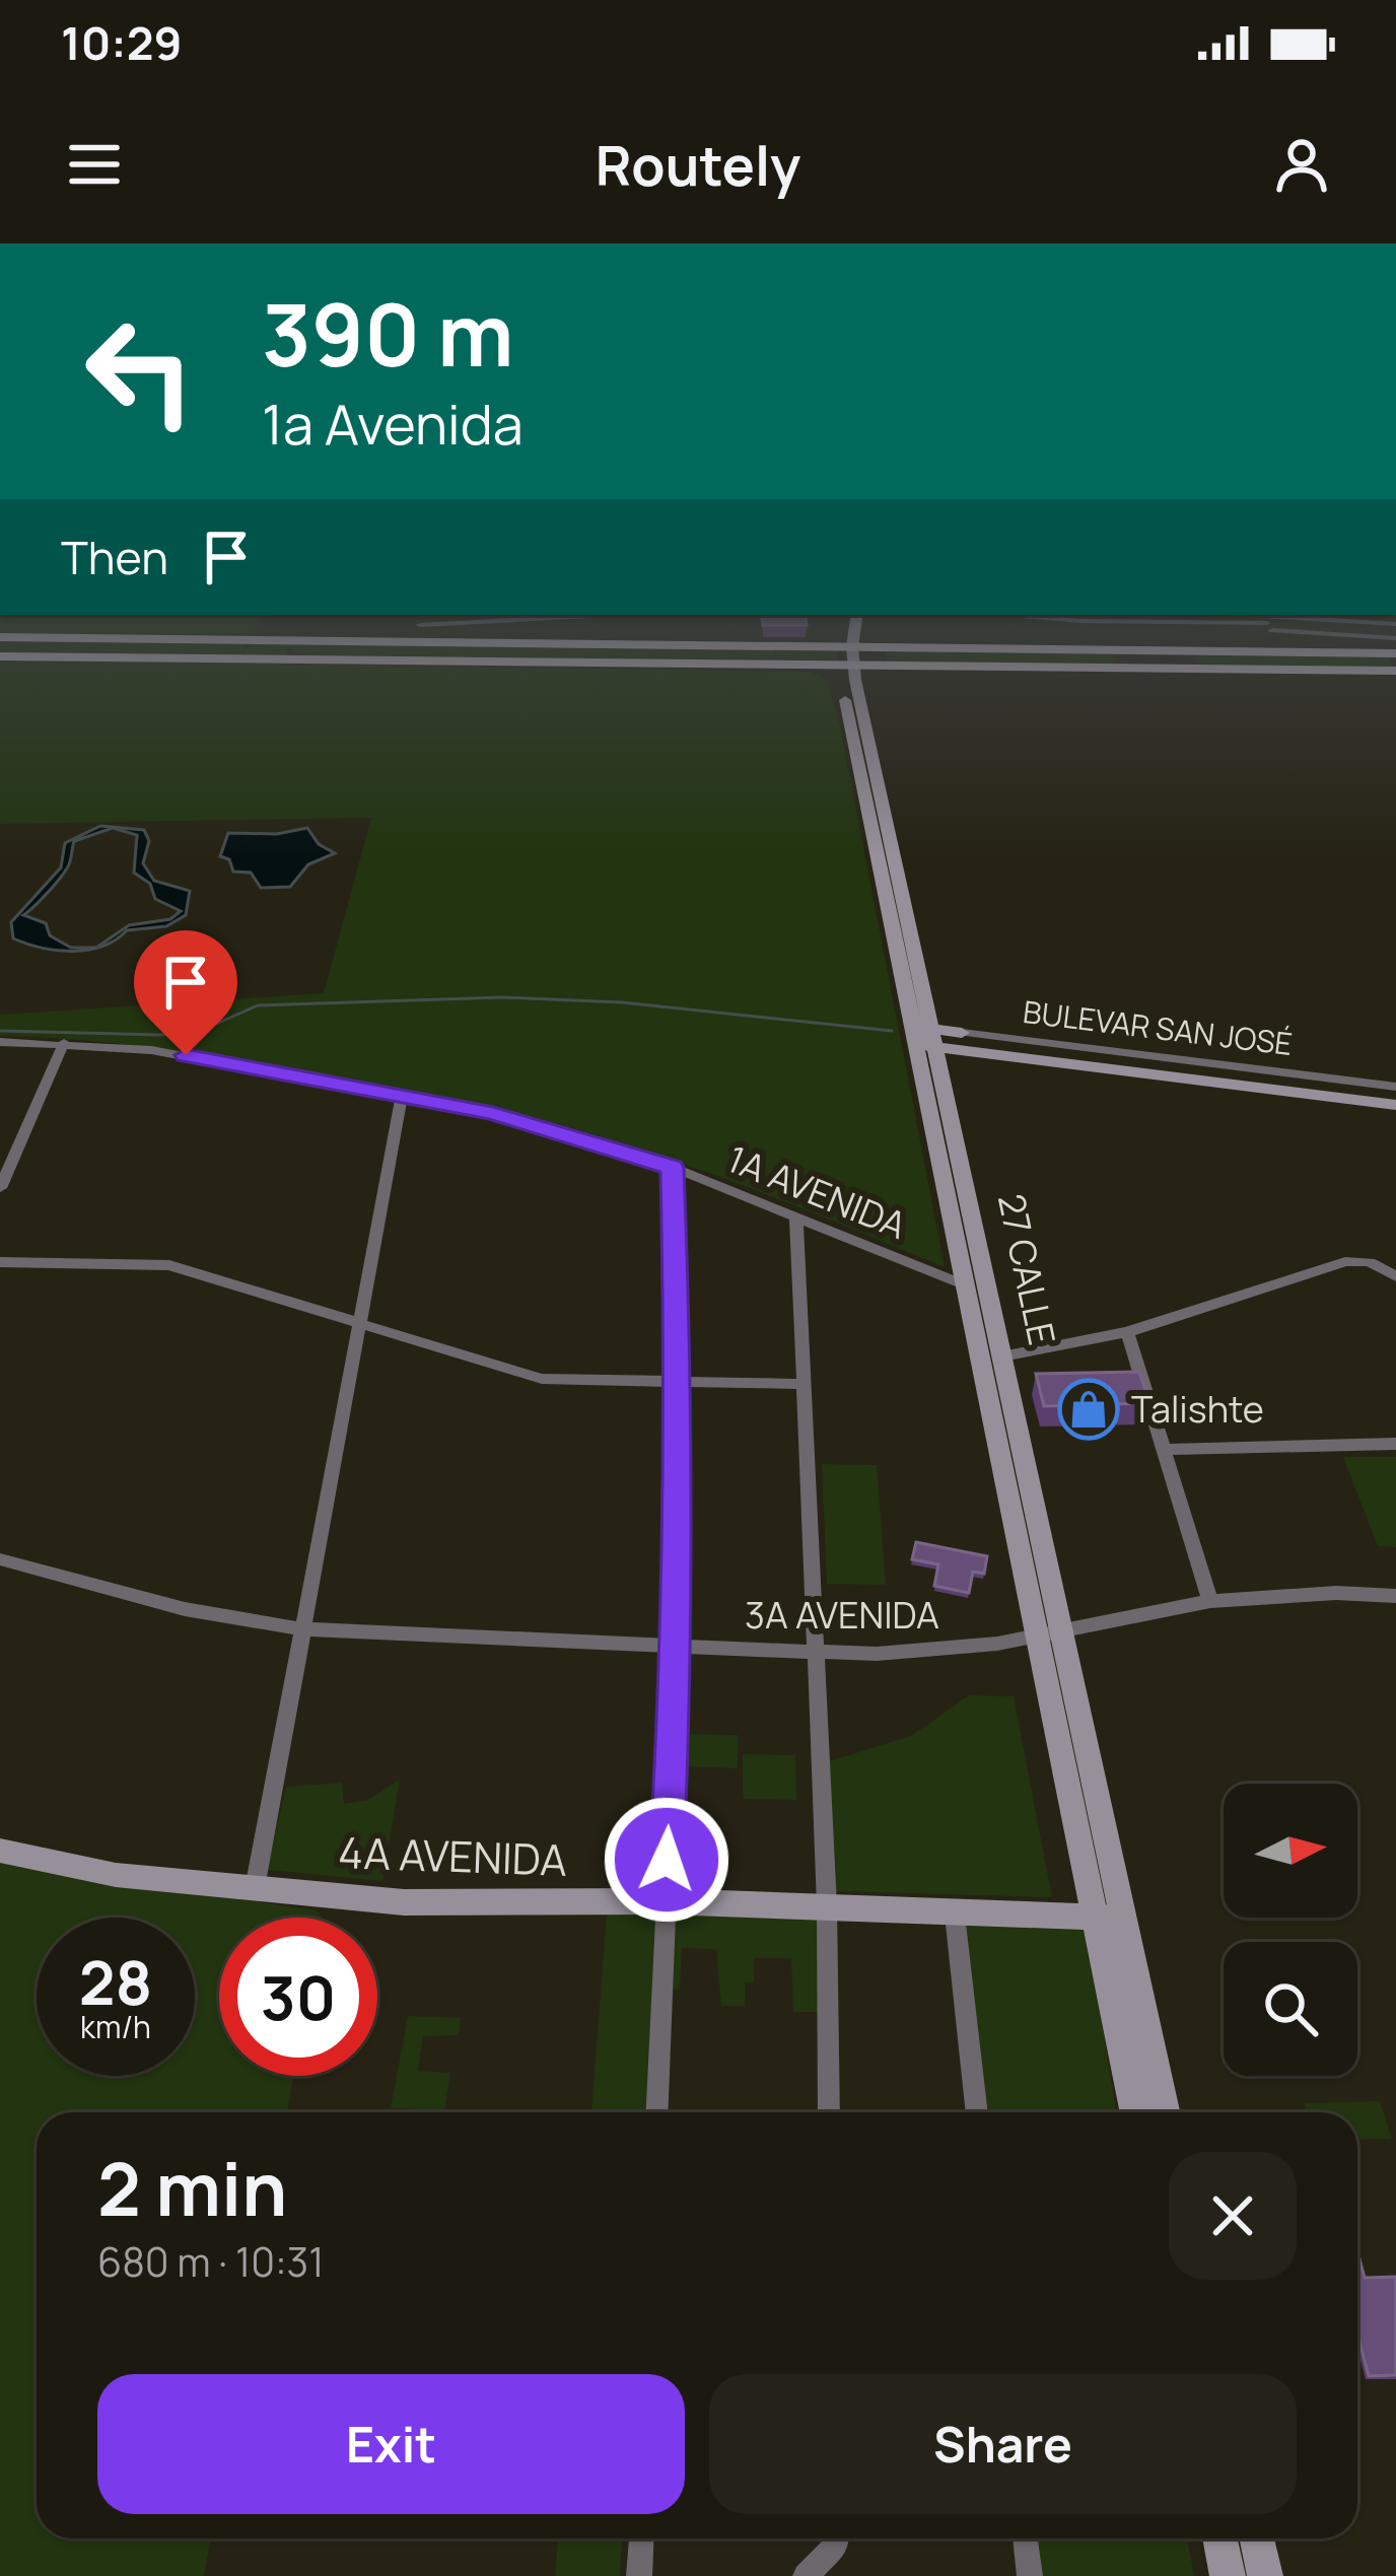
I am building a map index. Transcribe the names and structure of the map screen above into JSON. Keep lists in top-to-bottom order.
{
  "streets": {
    "main road": ["BULEVAR SAN JOSÉ", "27 CALLE", "4A AVENIDA"],
    "street": ["1A AVENIDA", "3A AVENIDA"]
  },
  "crossings": [
    ["BULEVAR SAN JOSÉ", "27 CALLE"],
    ["1A AVENIDA", "27 CALLE"],
    ["27 CALLE", "3A AVENIDA"],
    ["27 CALLE", "4A AVENIDA"]
  ],
  "places": {
    "shop": ["Talishte"]
  },
  "north": "right",
  "page": {
    "status": "10:29",
    "header": "Routely",
    "turn": ["390 m", "1a Avenida"],
    "then": "Then",
    "speed": "28 km/h",
    "limit": "30",
    "heading": ["2 min", "680 m · 10:31"],
    "buttons": ["Exit", "Share"]
  }
}
